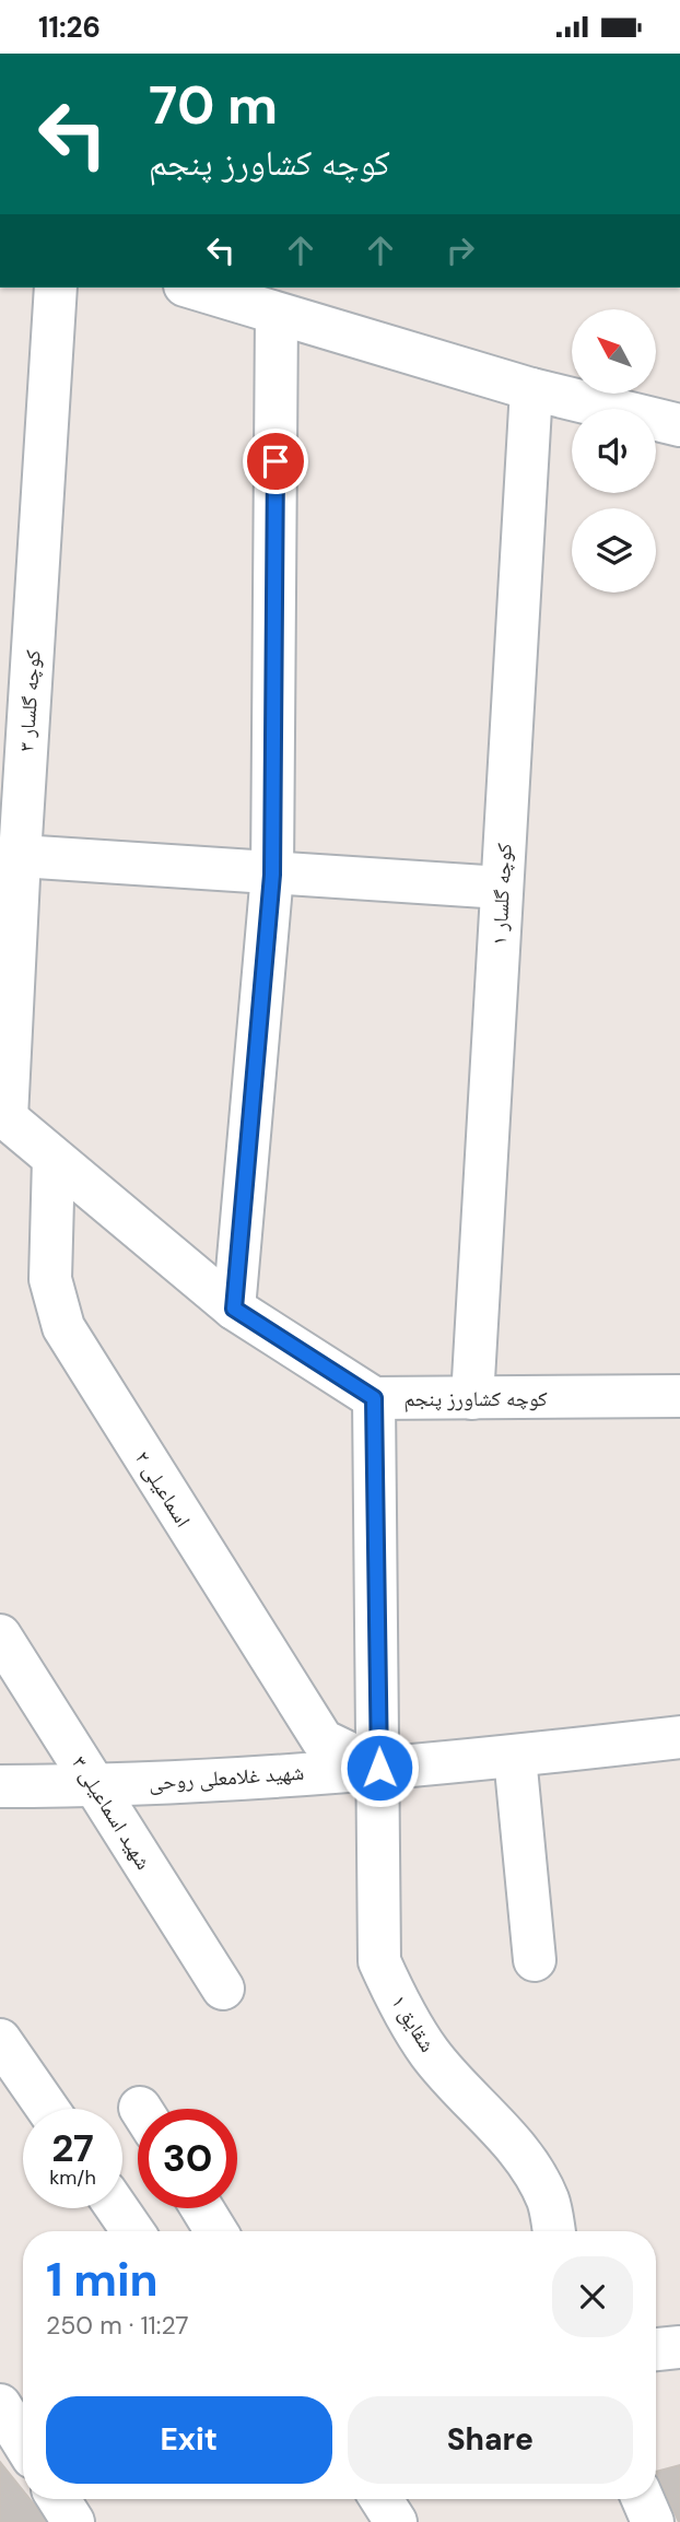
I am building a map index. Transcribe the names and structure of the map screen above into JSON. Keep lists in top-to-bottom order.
{
  "streets": {
    "street": [
      "کوچه گلسار ۳",
      "کوچه گلسار ۱",
      "کوچه کشاورز پنجم",
      "اسماعیلی ۲",
      "شهید غلامعلی روحی",
      "شهید اسماعیلی ۳",
      "شقایق ۱"
    ]
  },
  "crossings": [
    ["کوچه گلسار ۳", "کوچه کشاورز پنجم"],
    ["کوچه گلسار ۱", "کوچه کشاورز پنجم"],
    ["کوچه کشاورز پنجم", "اسماعیلی ۲"],
    ["کوچه کشاورز پنجم", "شقایق ۱"],
    ["اسماعیلی ۲", "شهید غلامعلی روحی"],
    ["اسماعیلی ۲", "شقایق ۱"],
    ["شهید غلامعلی روحی", "شهید اسماعیلی ۳"],
    ["شهید غلامعلی روحی", "شقایق ۱"]
  ],
  "north": "top left",
  "page": {
    "status": "11:26",
    "turn": ["70 m", "کوچه کشاورز پنجم"],
    "speed": "27 km/h",
    "limit": "30",
    "heading": ["1 min", "250 m · 11:27"],
    "buttons": ["Exit", "Share"]
  }
}
